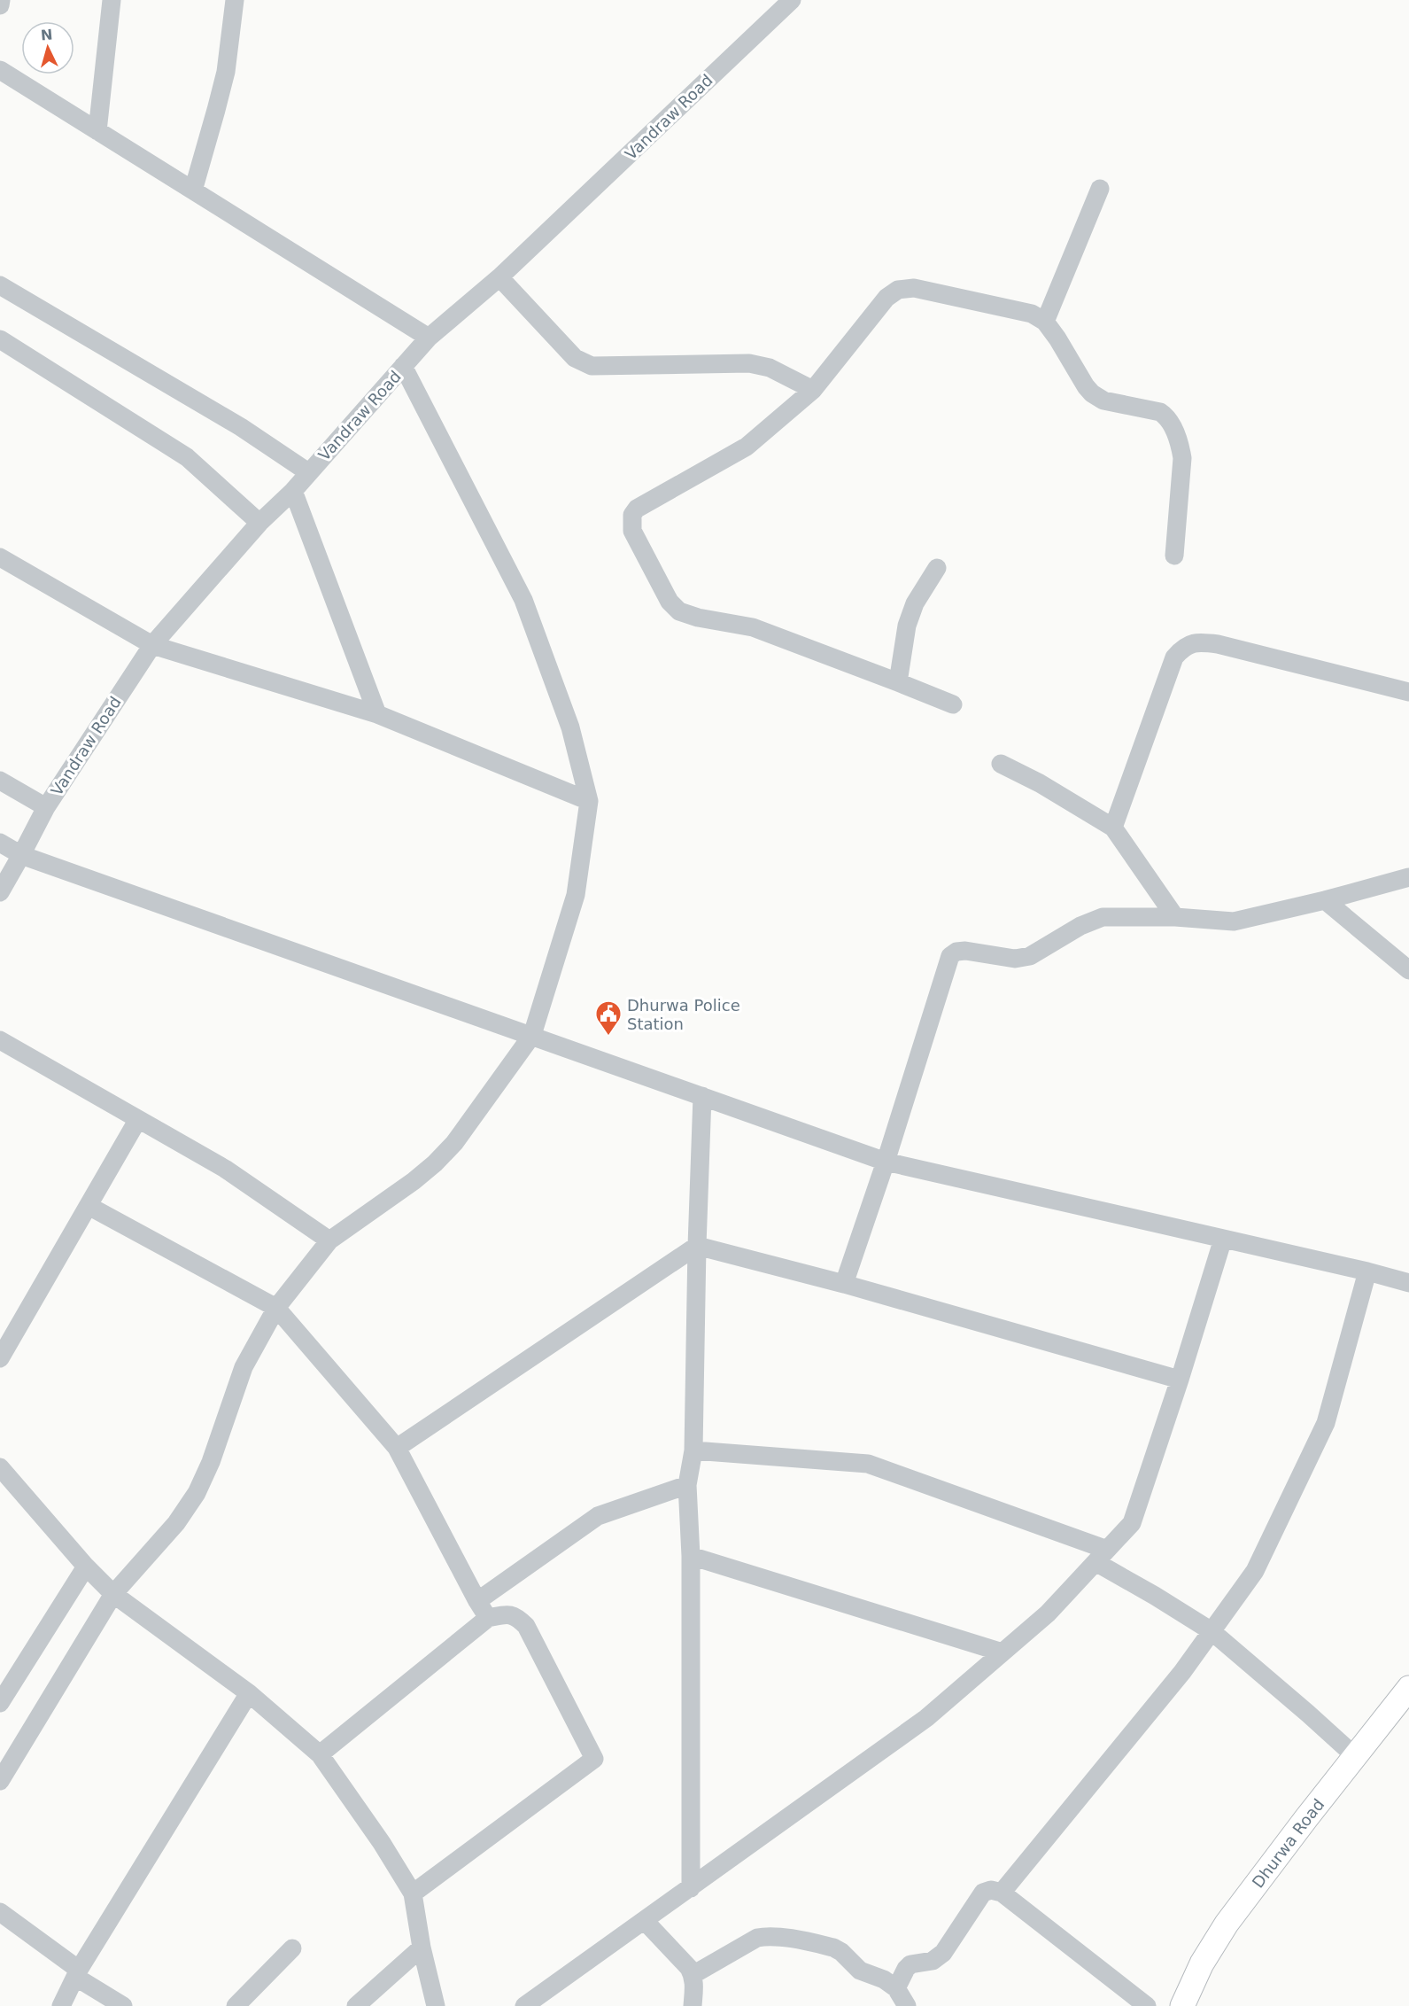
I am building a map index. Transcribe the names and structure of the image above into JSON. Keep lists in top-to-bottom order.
{
  "streets": {
    "main road": ["Dhurwa Road"],
    "street": ["Vandraw Road"]
  },
  "places": {
    "public building": ["Dhurwa Police Station"]
  },
  "north": "top"
}
